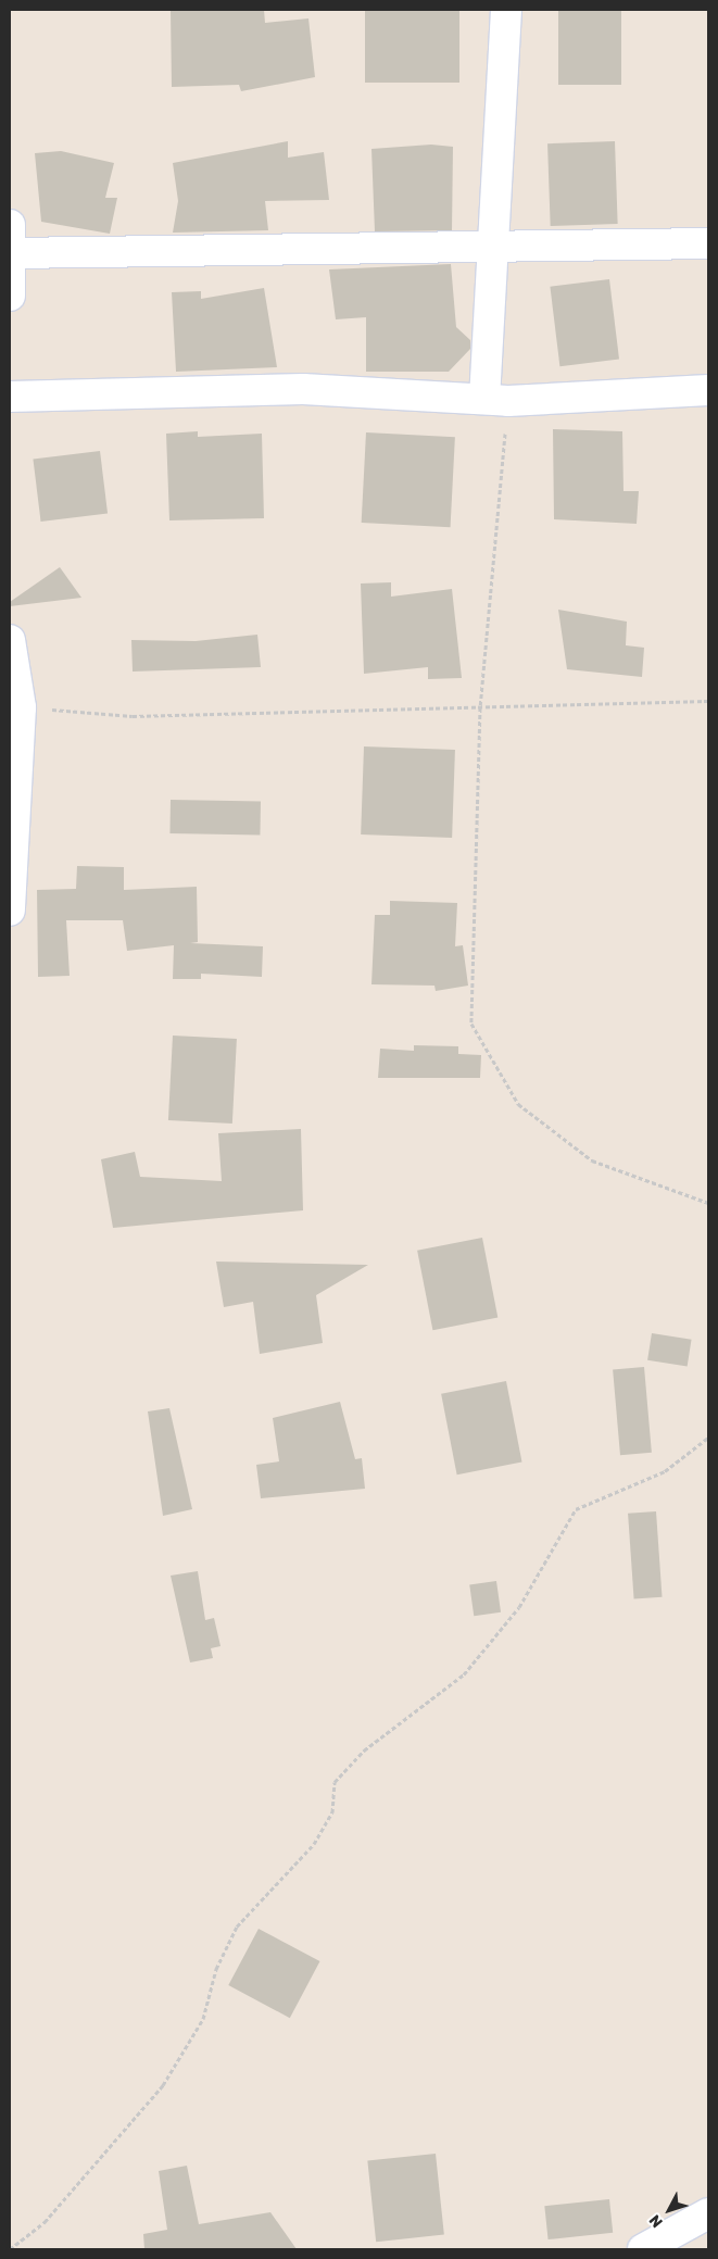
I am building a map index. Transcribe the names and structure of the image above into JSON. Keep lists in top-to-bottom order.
{
  "north": "bottom left"
}
